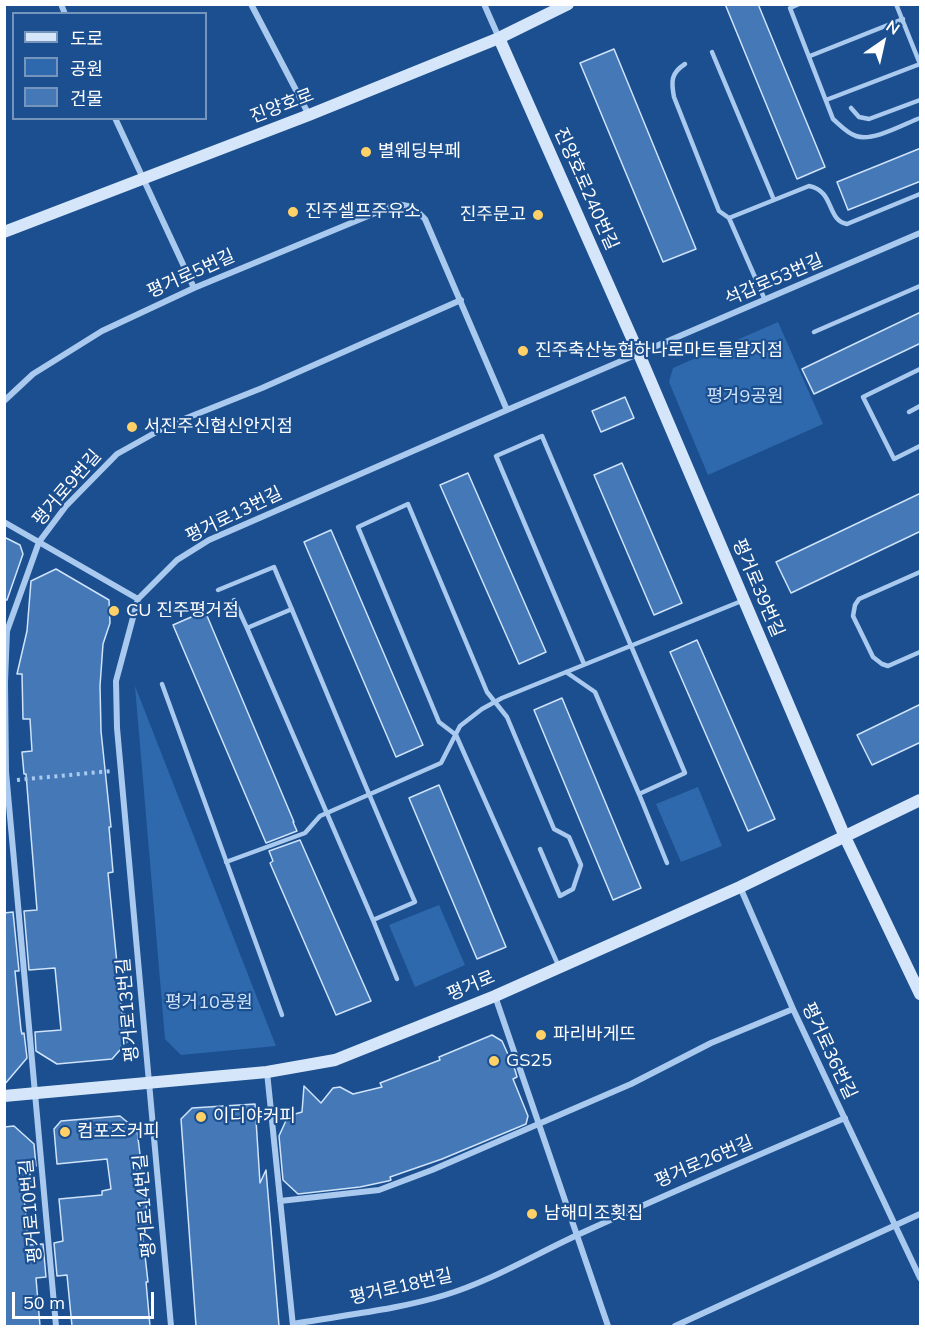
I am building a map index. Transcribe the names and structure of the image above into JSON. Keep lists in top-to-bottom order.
{
  "streets": {
    "street": [
      "진양호로",
      "진양호로240번길",
      "평거로5번길",
      "석갑로53번길",
      "평거로9번길",
      "평거로13번길",
      "평거로39번길",
      "평거로",
      "평거로36번길",
      "평거로26번길",
      "평거로14번길",
      "평거로10번길",
      "평거로18번길"
    ]
  },
  "crossings": [
    ["진양호로", "진양호로240번길"],
    ["진양호로240번길", "석갑로53번길"],
    ["진양호로240번길", "평거로13번길"],
    ["진양호로240번길", "평거로39번길"],
    ["평거로5번길", "평거로9번길"],
    ["석갑로53번길", "평거로13번길"],
    ["석갑로53번길", "평거로39번길"],
    ["평거로9번길", "평거로"],
    ["평거로9번길", "평거로10번길"],
    ["평거로13번길", "평거로39번길"],
    ["평거로13번길", "평거로"],
    ["평거로13번길", "평거로14번길"],
    ["평거로39번길", "평거로"],
    ["평거로", "평거로36번길"],
    ["평거로", "평거로14번길"],
    ["평거로", "평거로10번길"],
    ["평거로", "평거로18번길"],
    ["평거로36번길", "평거로26번길"],
    ["평거로26번길", "평거로18번길"]
  ],
  "parks": ["평거9공원", "평거10공원"],
  "places": [
    "별웨딩부페",
    "진주셀프주유소",
    "진주문고",
    "진주축산농협하나로마트들말지점",
    "서진주신협신안지점",
    "CU 진주평거점",
    "파리바게뜨",
    "GS25",
    "이디야커피",
    "컴포즈커피",
    "남해미조횟집"
  ],
  "legend": ["도로", "공원", "건물"],
  "scale_bar": "50 m",
  "north": "top right"
}
